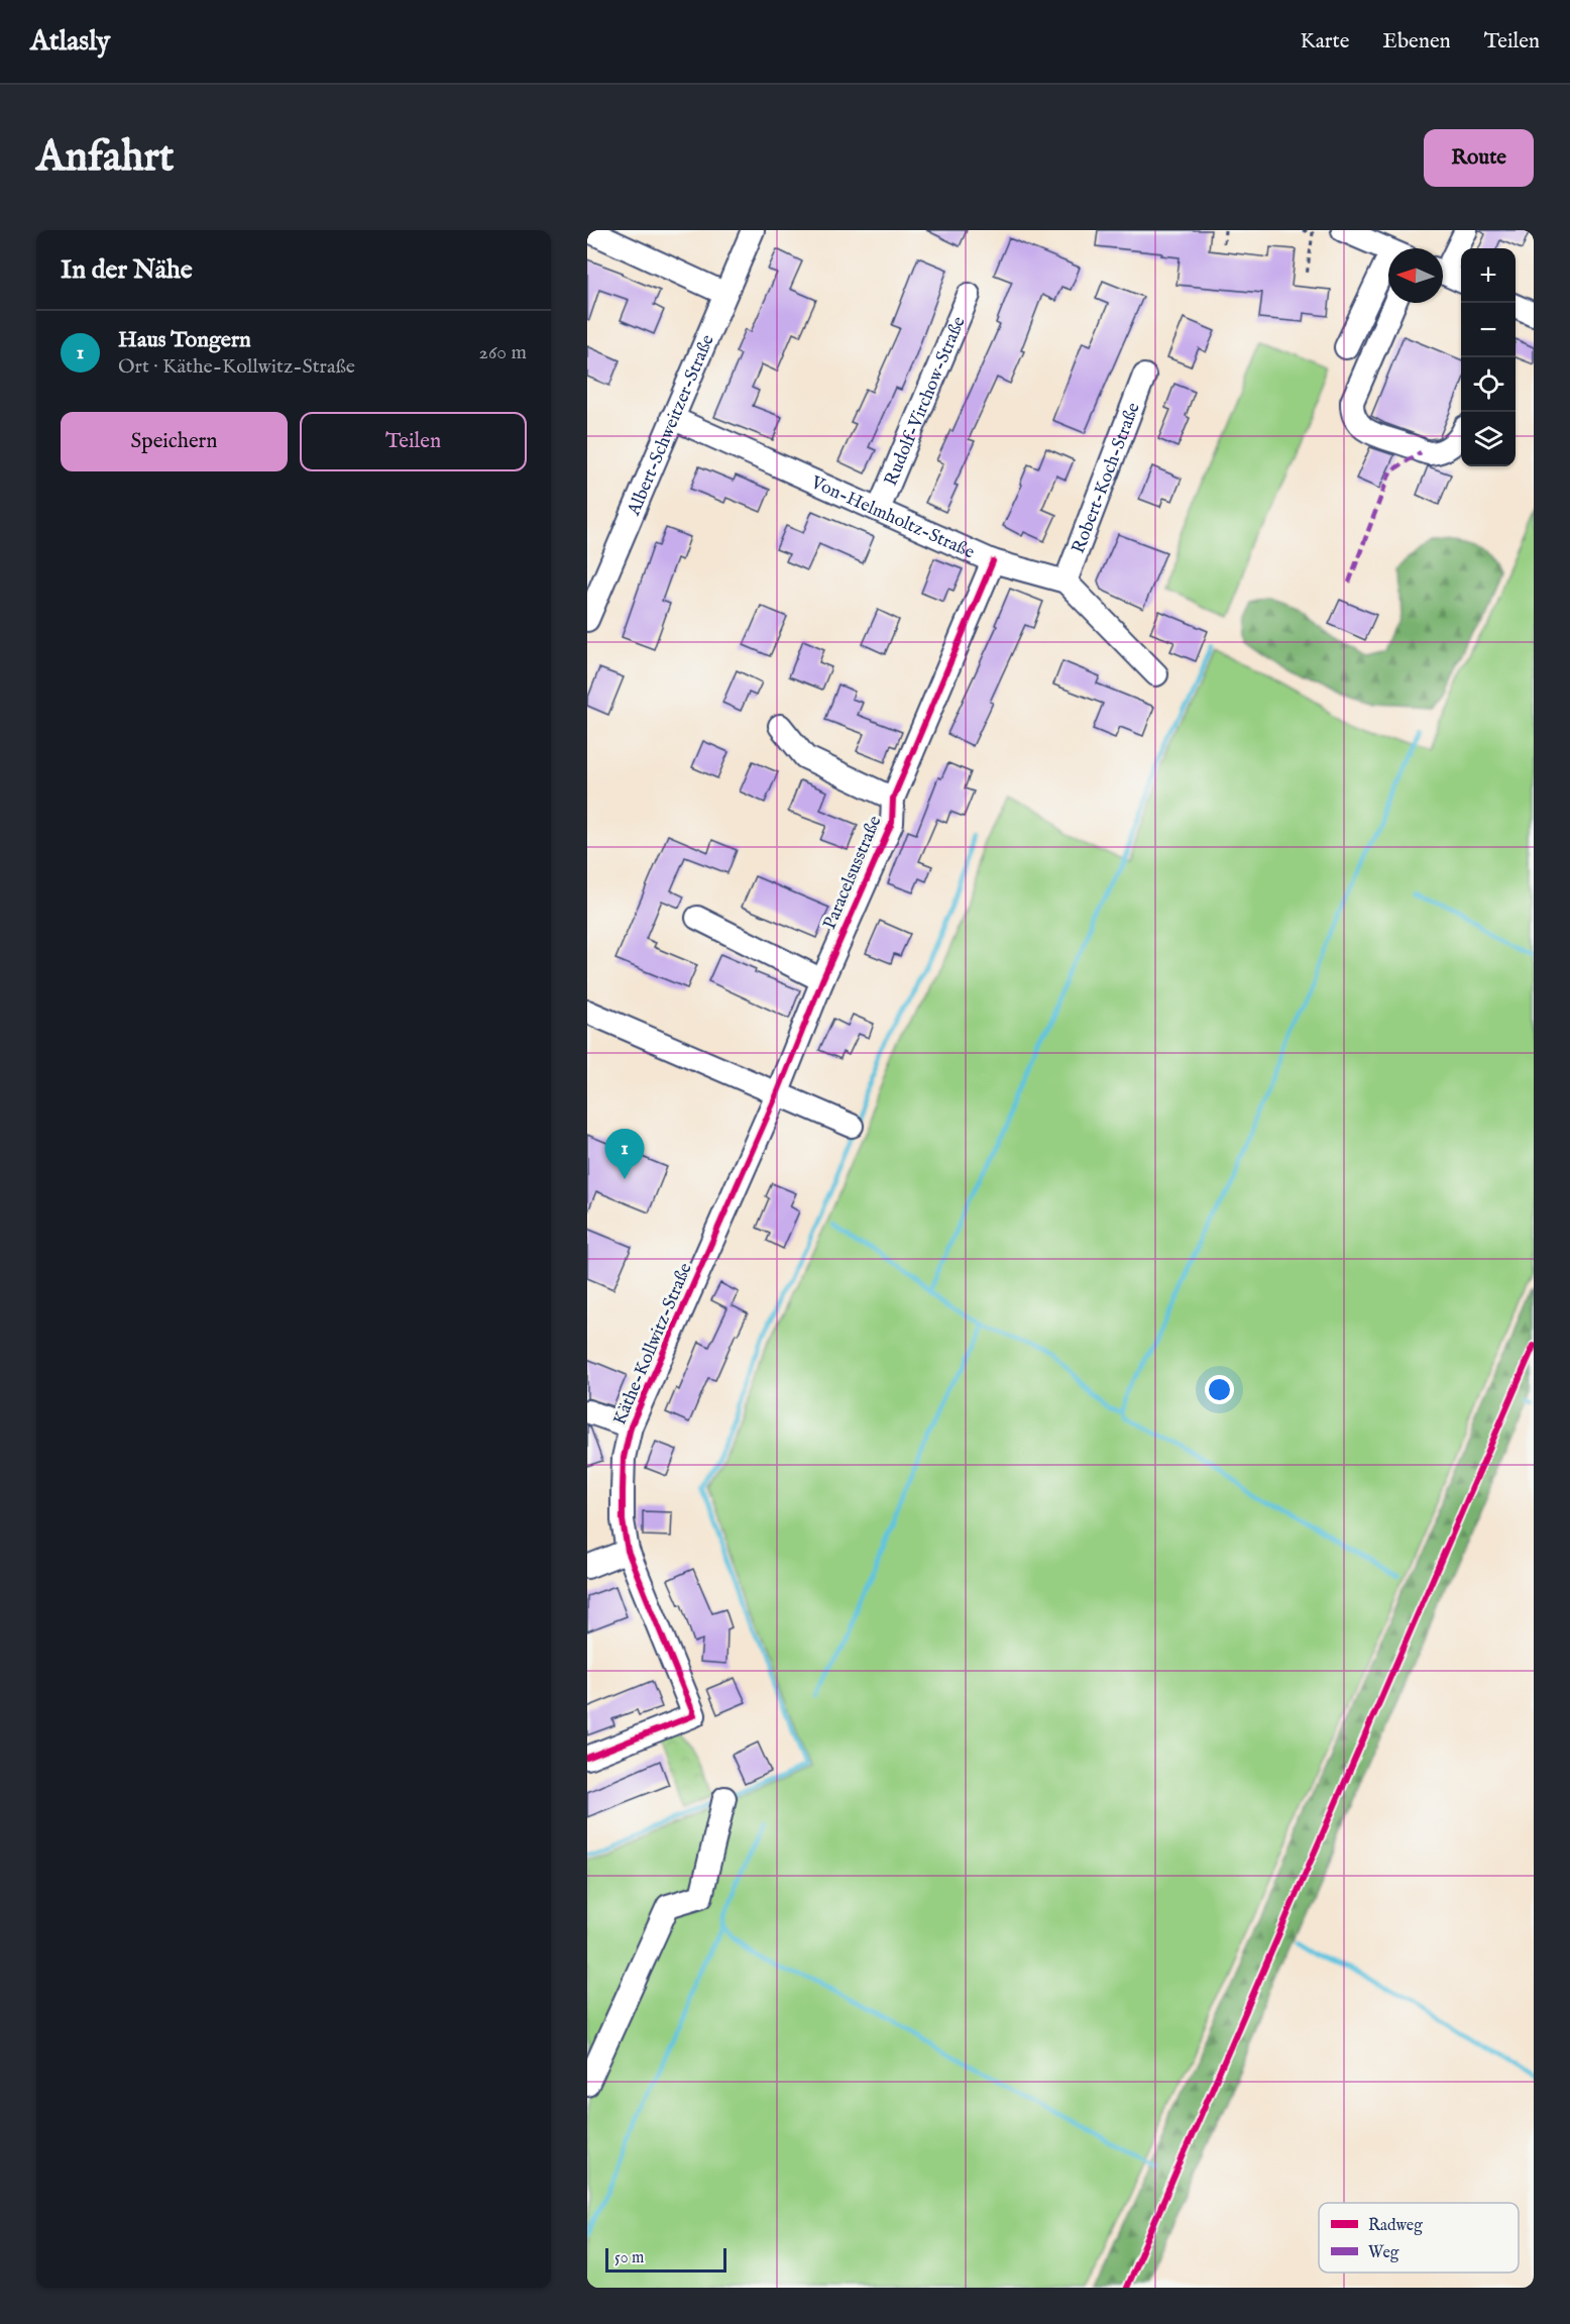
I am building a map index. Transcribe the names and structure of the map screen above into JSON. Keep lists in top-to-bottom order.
{
  "streets": {
    "street": [
      "Rudolf-Virchow-Straße",
      "Albert-Schweitzer-Straße",
      "Robert-Koch-Straße",
      "Von-Helmholtz-Straße",
      "Paracelsusstraße",
      "Käthe-Kollwitz-Straße"
    ]
  },
  "crossings": [
    ["Rudolf-Virchow-Straße", "Von-Helmholtz-Straße"],
    ["Albert-Schweitzer-Straße", "Von-Helmholtz-Straße"],
    ["Robert-Koch-Straße", "Von-Helmholtz-Straße"],
    ["Von-Helmholtz-Straße", "Paracelsusstraße"],
    ["Paracelsusstraße", "Käthe-Kollwitz-Straße"]
  ],
  "legend": ["Radweg", "Weg"],
  "scale_bar": "50 m",
  "north": "left",
  "page": {
    "header": "Atlasly",
    "nav": ["Karte", "Ebenen", "Teilen"],
    "buttons": [
      "Route",
      ["Speichern", "Teilen"]
    ],
    "title": "Anfahrt",
    "heading": "In der Nähe",
    "map_buttons": ["+", "−"],
    "list": [
      {
        "mark": "1",
        "name": "Haus Tongern",
        "note": "Ort · Käthe-Kollwitz-Straße",
        "value": "260 m"
      }
    ],
    "pins": "1",
    "scale": "50 m"
  }
}
